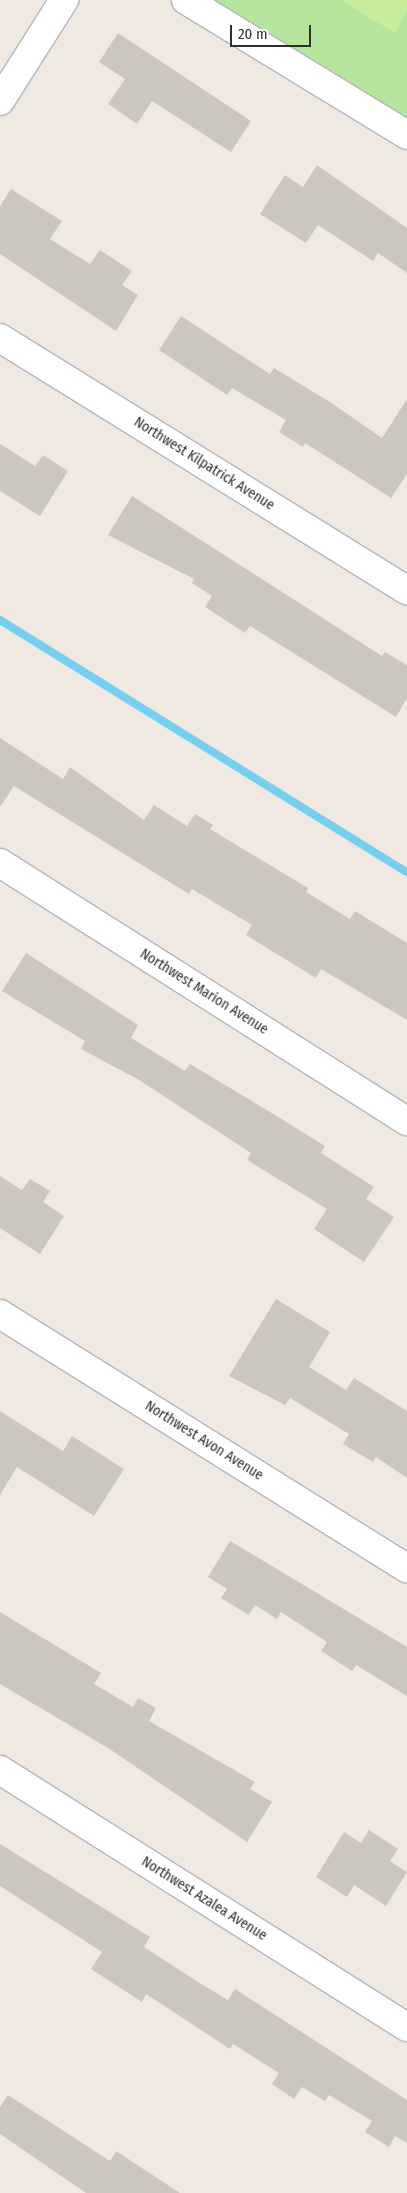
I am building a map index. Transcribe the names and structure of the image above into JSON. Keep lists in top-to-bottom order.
{
  "streets": {
    "street": [
      "Northwest Kilpatrick Avenue",
      "Northwest Marion Avenue",
      "Northwest Avon Avenue",
      "Northwest Azalea Avenue"
    ]
  },
  "scale_bar": "20 m"
}
